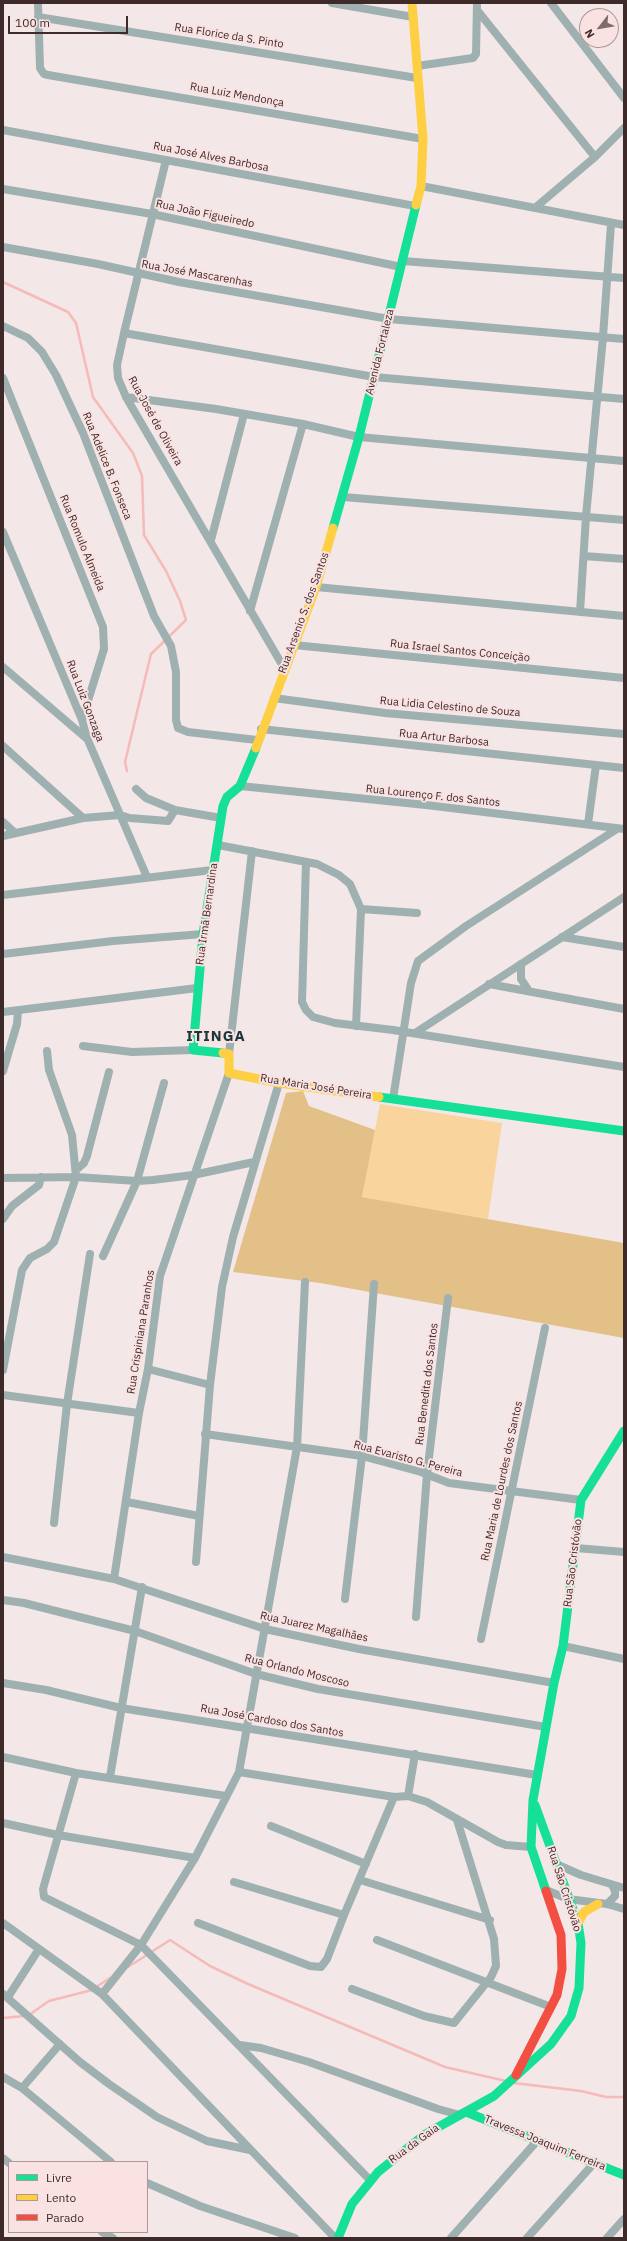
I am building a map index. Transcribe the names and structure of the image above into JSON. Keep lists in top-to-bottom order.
{
  "streets": {
    "main road": [
      "Avenida Fortaleza",
      "Rua Arsenio S. dos Santos",
      "Rua Irmã Bernardina",
      "Rua Maria José Pereira",
      "Rua São Cristóvão",
      "Travessa Joaquim Ferreira",
      "Rua da Gaia"
    ],
    "street": [
      "Rua Florice da S. Pinto",
      "Rua Luiz Mendonça",
      "Rua José Alves Barbosa",
      "Rua João Figueiredo",
      "Rua José Mascarenhas",
      "Rua José de Oliveira",
      "Rua Adelice B. Fonseca",
      "Rua Romulo Almeida",
      "Rua Israel Santos Conceição",
      "Rua Luiz Gonzaga",
      "Rua Lidia Celestino de Souza",
      "Rua Artur Barbosa",
      "Rua Lourenço F. dos Santos",
      "Rua Crispiniana Paranhos",
      "Rua Benedita dos Santos",
      "Rua Evaristo G. Pereira",
      "Rua Maria de Lourdes dos Santos",
      "Rua Juarez Magalhães",
      "Rua Orlando Moscoso",
      "Rua José Cardoso dos Santos"
    ]
  },
  "crossings": [
    ["Rua Florice da S. Pinto", "Rua Luiz Mendonça"],
    ["Rua Florice da S. Pinto", "Avenida Fortaleza"],
    ["Rua Luiz Mendonça", "Avenida Fortaleza"],
    ["Rua José Alves Barbosa", "Avenida Fortaleza"],
    ["Rua José Alves Barbosa", "Rua José de Oliveira"],
    ["Rua João Figueiredo", "Avenida Fortaleza"],
    ["Rua João Figueiredo", "Rua José de Oliveira"],
    ["Rua José Mascarenhas", "Avenida Fortaleza"],
    ["Rua José Mascarenhas", "Rua José de Oliveira"],
    ["Avenida Fortaleza", "Rua Arsenio S. dos Santos"],
    ["Rua José de Oliveira", "Rua Arsenio S. dos Santos"],
    ["Rua Adelice B. Fonseca", "Rua Arsenio S. dos Santos"],
    ["Rua Romulo Almeida", "Rua Luiz Gonzaga"],
    ["Rua Arsenio S. dos Santos", "Rua Israel Santos Conceição"],
    ["Rua Arsenio S. dos Santos", "Rua Lidia Celestino de Souza"],
    ["Rua Arsenio S. dos Santos", "Rua Artur Barbosa"],
    ["Rua Arsenio S. dos Santos", "Rua Lourenço F. dos Santos"],
    ["Rua Arsenio S. dos Santos", "Rua Irmã Bernardina"],
    ["Rua Lourenço F. dos Santos", "Rua Irmã Bernardina"],
    ["Rua Maria José Pereira", "Rua Crispiniana Paranhos"],
    ["Rua Crispiniana Paranhos", "Rua Juarez Magalhães"],
    ["Rua Benedita dos Santos", "Rua Evaristo G. Pereira"],
    ["Rua Evaristo G. Pereira", "Rua Maria de Lourdes dos Santos"],
    ["Rua Evaristo G. Pereira", "Rua São Cristóvão"],
    ["Rua São Cristóvão", "Rua Juarez Magalhães"],
    ["Rua São Cristóvão", "Rua Orlando Moscoso"],
    ["Rua São Cristóvão", "Rua José Cardoso dos Santos"],
    ["Rua São Cristóvão", "Rua da Gaia"],
    ["Travessa Joaquim Ferreira", "Rua da Gaia"]
  ],
  "districts": ["ITINGA"],
  "legend": ["Livre", "Lento", "Parado"],
  "scale_bar": "100 m",
  "north": "bottom left"
}
